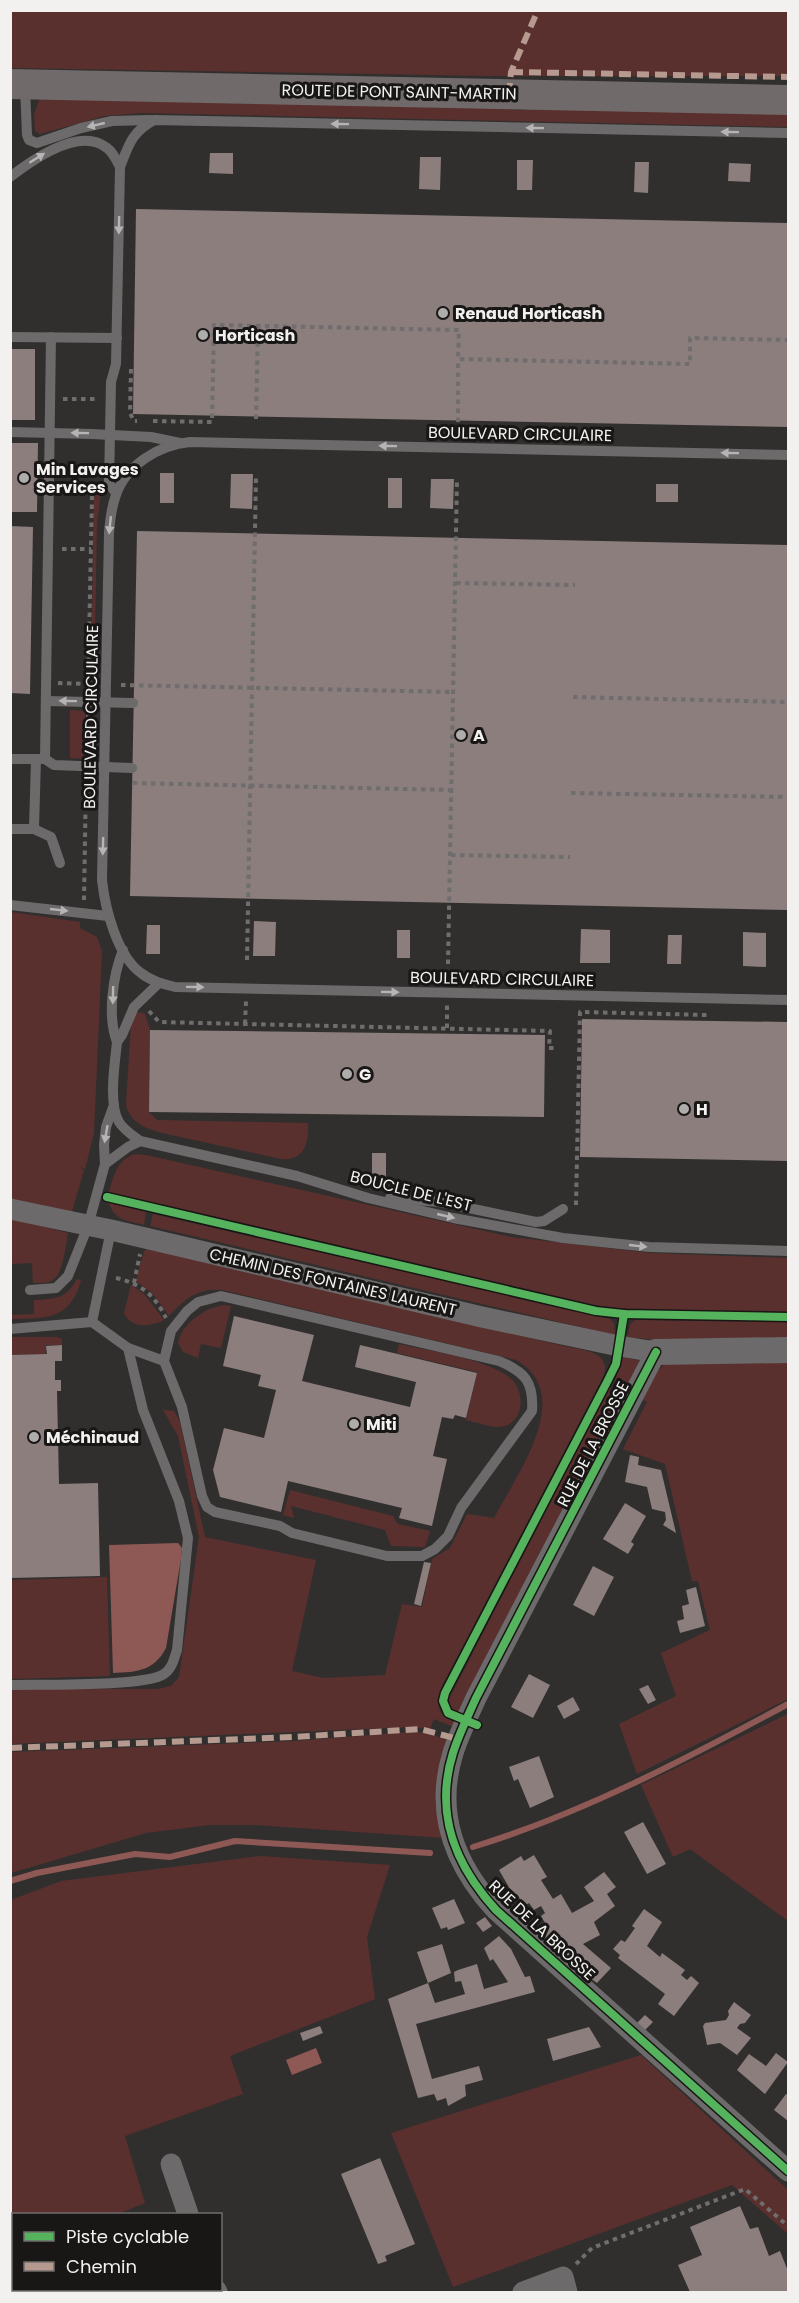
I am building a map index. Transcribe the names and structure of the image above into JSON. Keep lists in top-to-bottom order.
{
  "streets": {
    "main road": ["ROUTE DE PONT SAINT-MARTIN"],
    "street": ["CHEMIN DES FONTAINES LAURENT", "RUE DE LA BROSSE"],
    "lane": ["BOULEVARD CIRCULAIRE", "BOUCLE DE L'EST"]
  },
  "crossings": [
    ["CHEMIN DES FONTAINES LAURENT", "RUE DE LA BROSSE"]
  ],
  "places": [
    "Renaud Horticash",
    "Horticash",
    "Min Lavages Services",
    "A",
    "G",
    "H",
    "Miti",
    "Méchinaud"
  ],
  "legend": ["Piste cyclable", "Chemin"]
}
